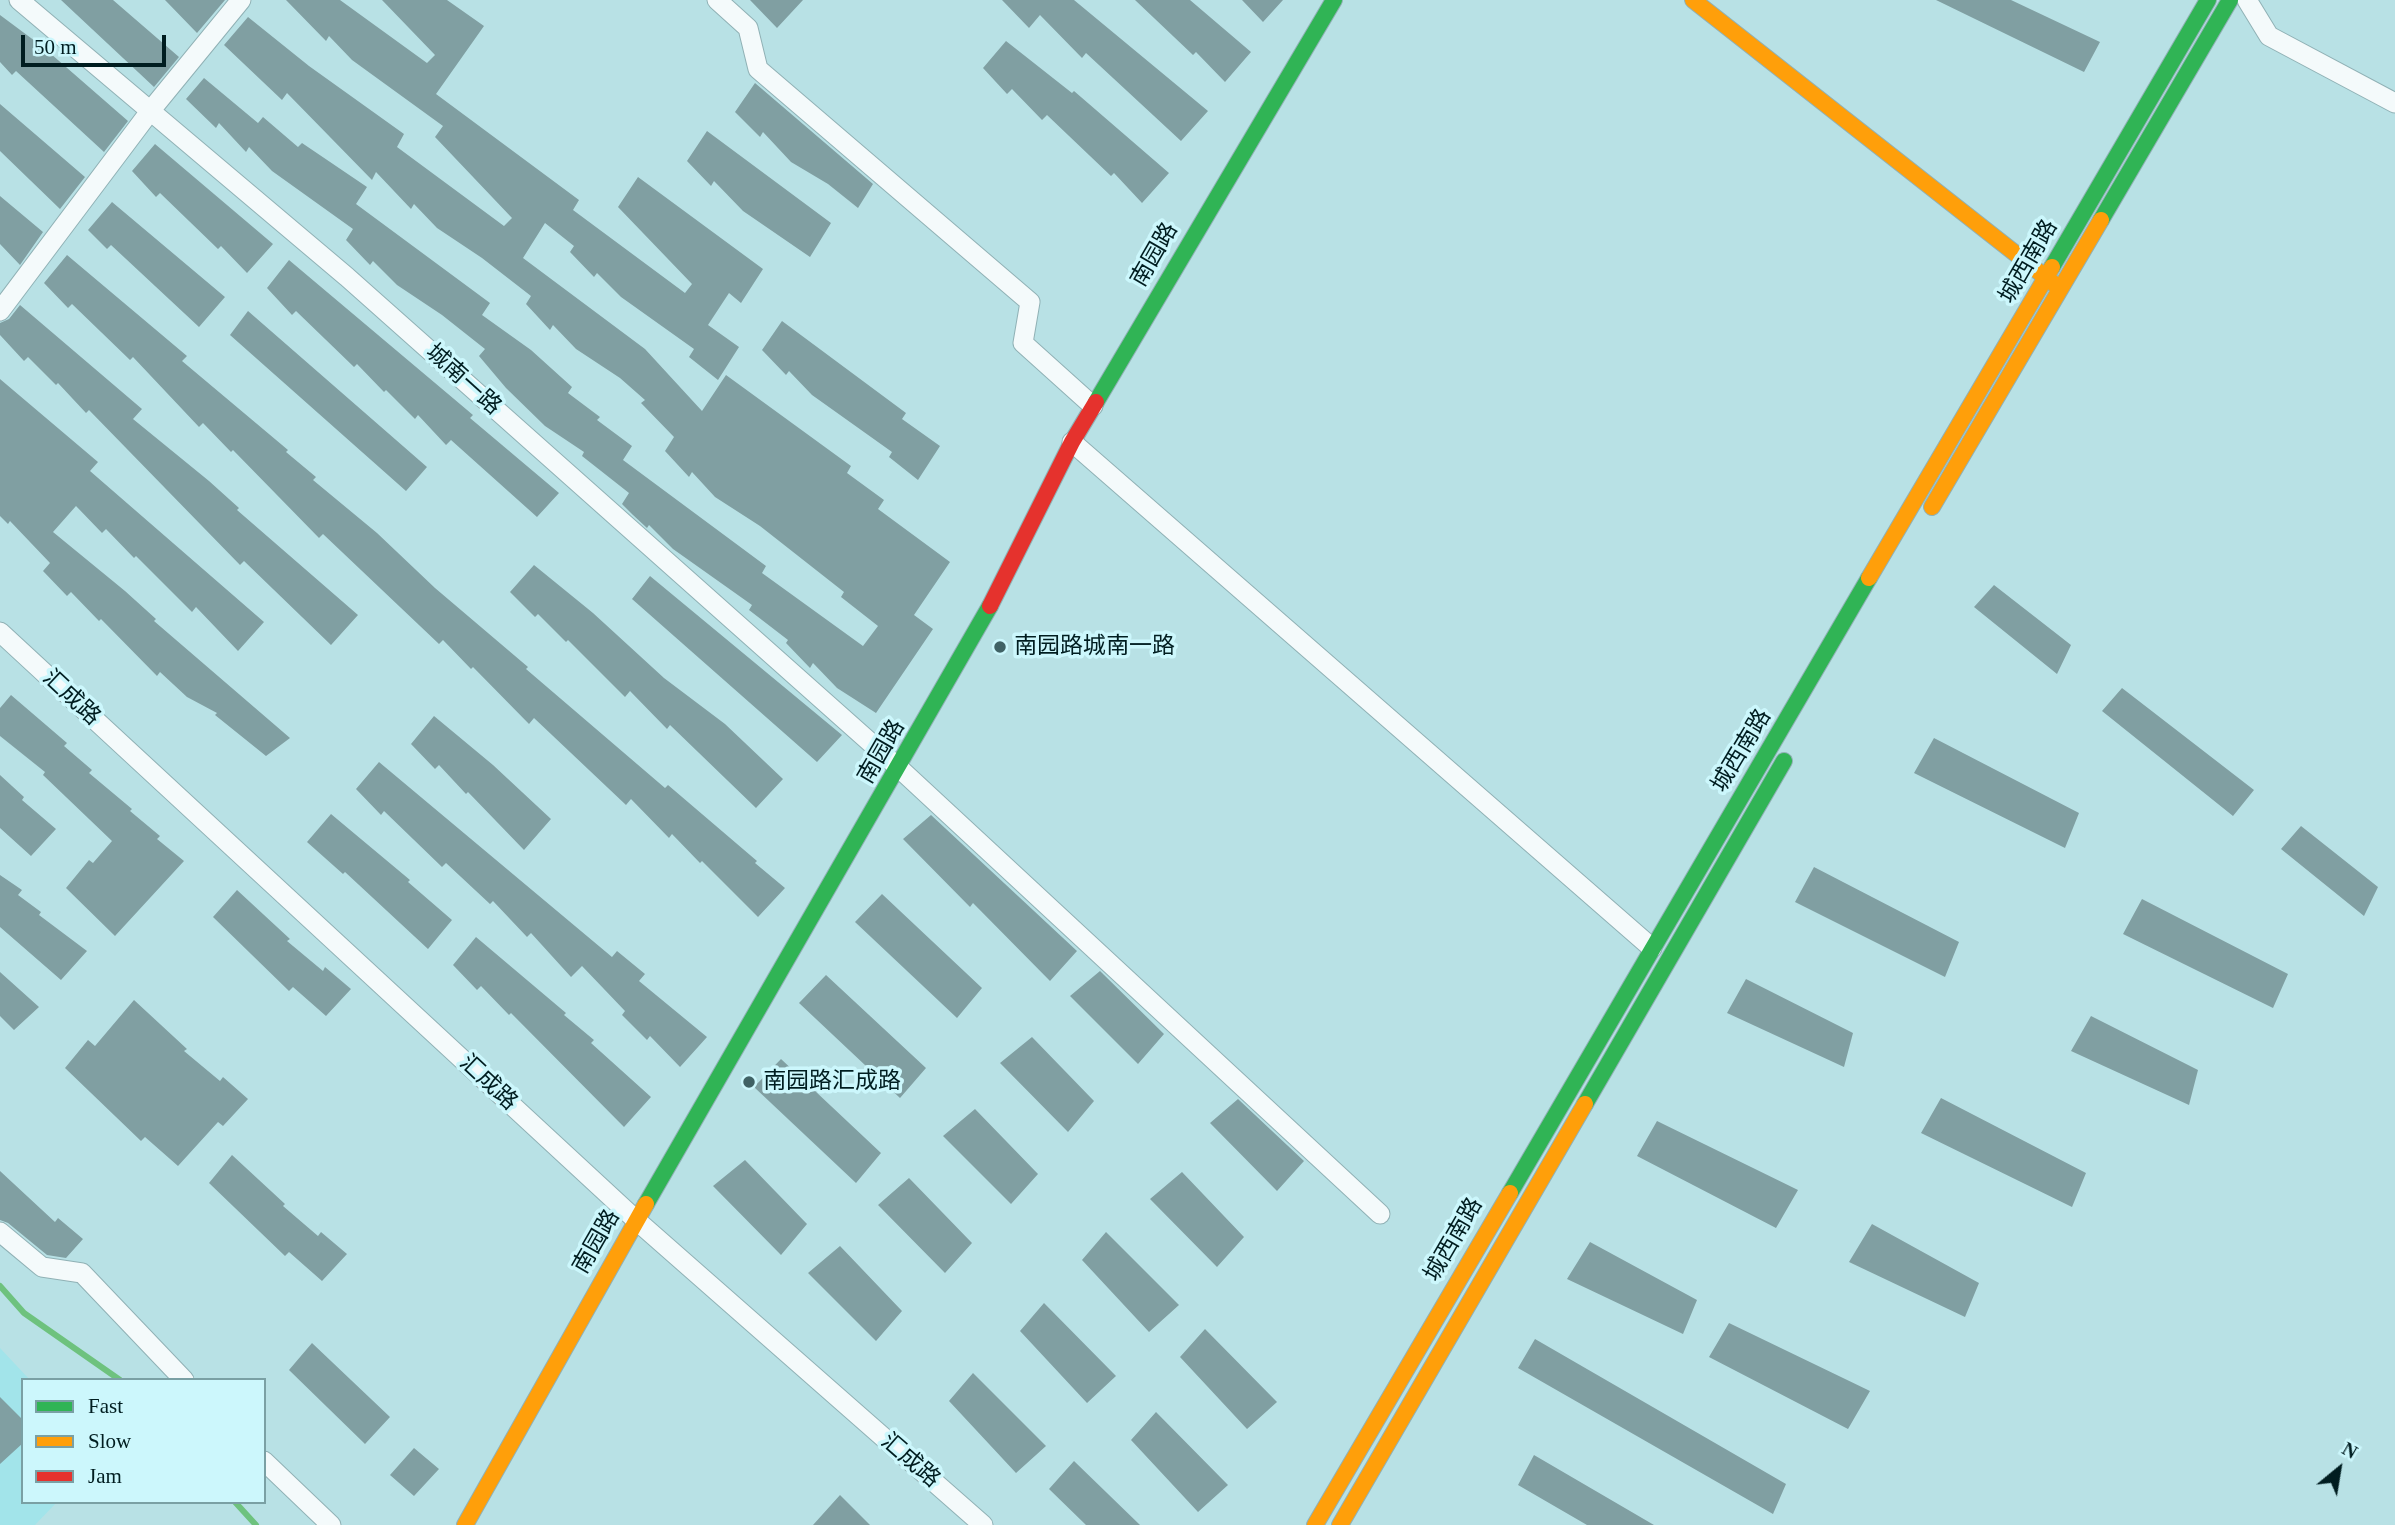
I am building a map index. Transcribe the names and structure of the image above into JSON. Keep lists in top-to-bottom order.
{
  "streets": {
    "main road": ["南园路", "城西南路"],
    "street": ["城南一路", "汇成路"]
  },
  "crossings": [
    ["南园路", "城南一路"],
    ["南园路", "汇成路"]
  ],
  "places": ["南园路城南一路", "南园路汇成路"],
  "legend": ["Fast", "Slow", "Jam"],
  "scale_bar": "50 m",
  "north": "top right"
}
